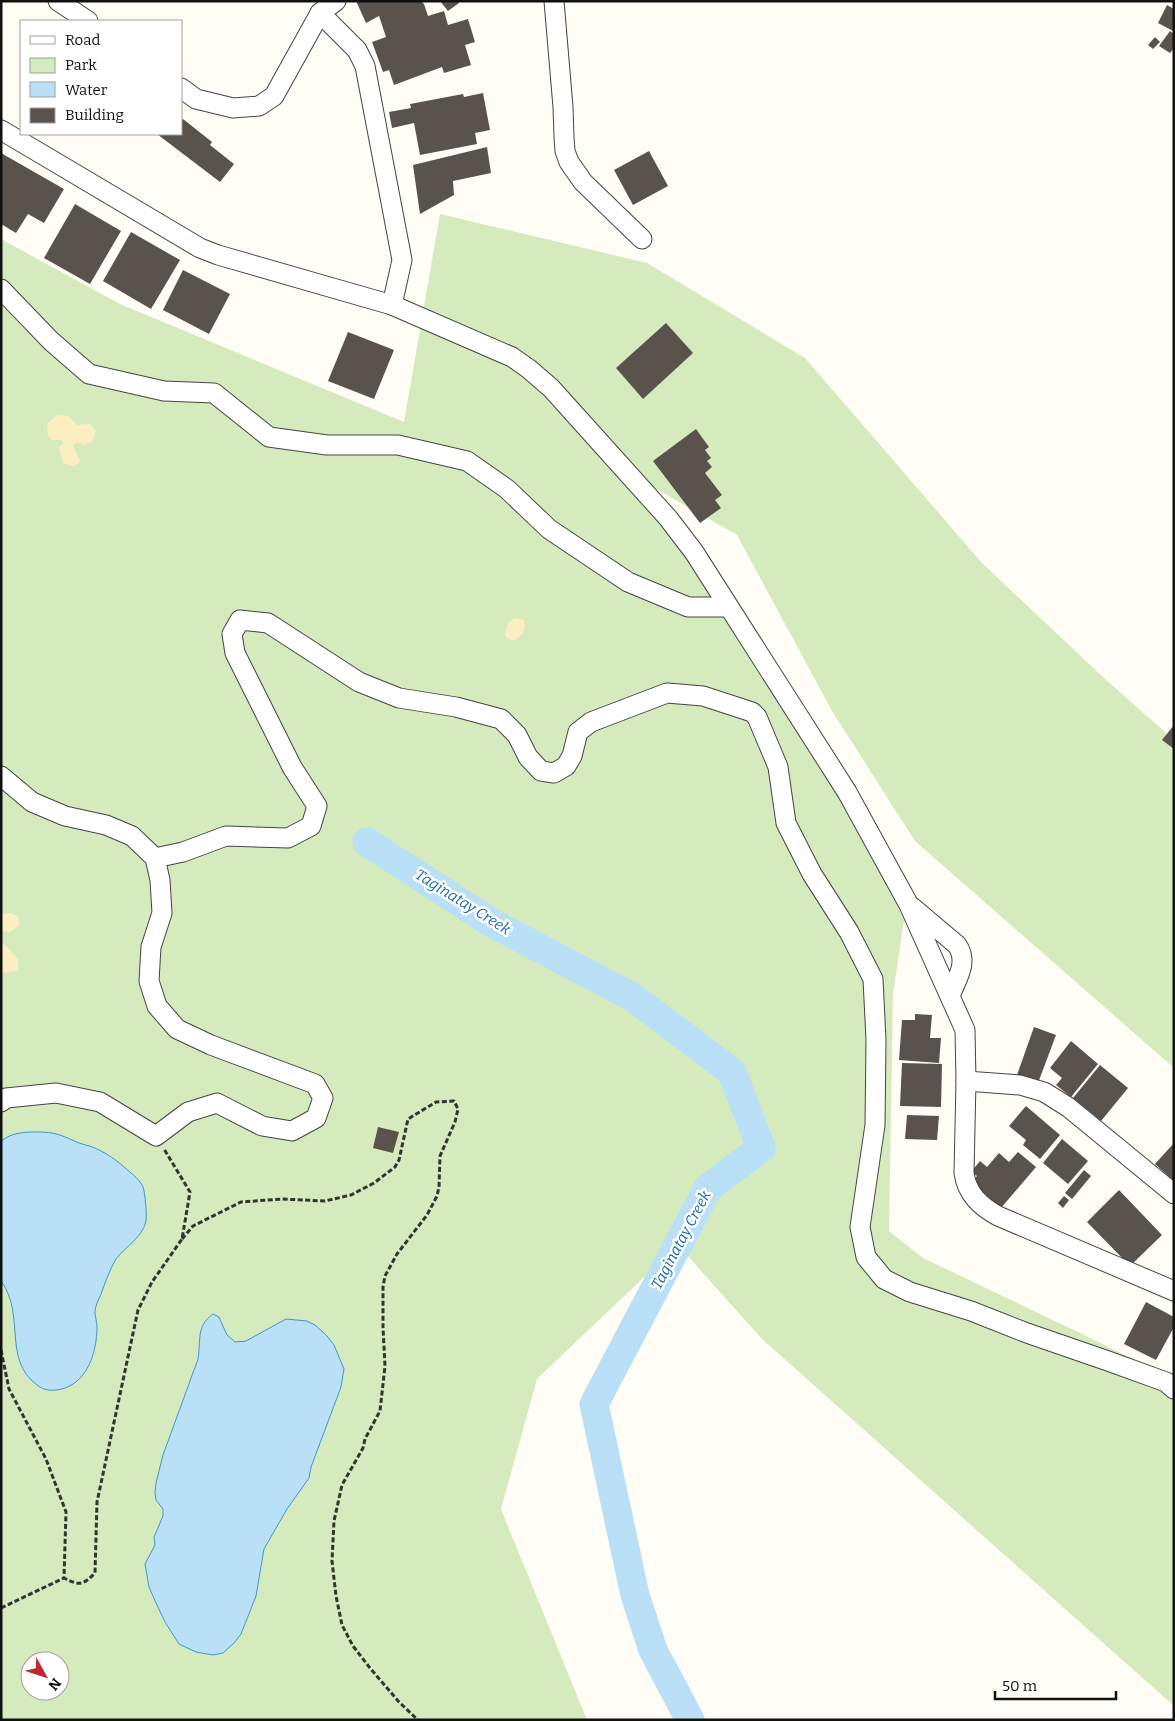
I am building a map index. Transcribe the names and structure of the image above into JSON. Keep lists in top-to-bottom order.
{
  "water": ["Taginatay Creek"],
  "legend": [
    "Road",
    "Park",
    "Water",
    "Building"
  ],
  "scale_bar": "50 m",
  "north": "bottom right"
}
